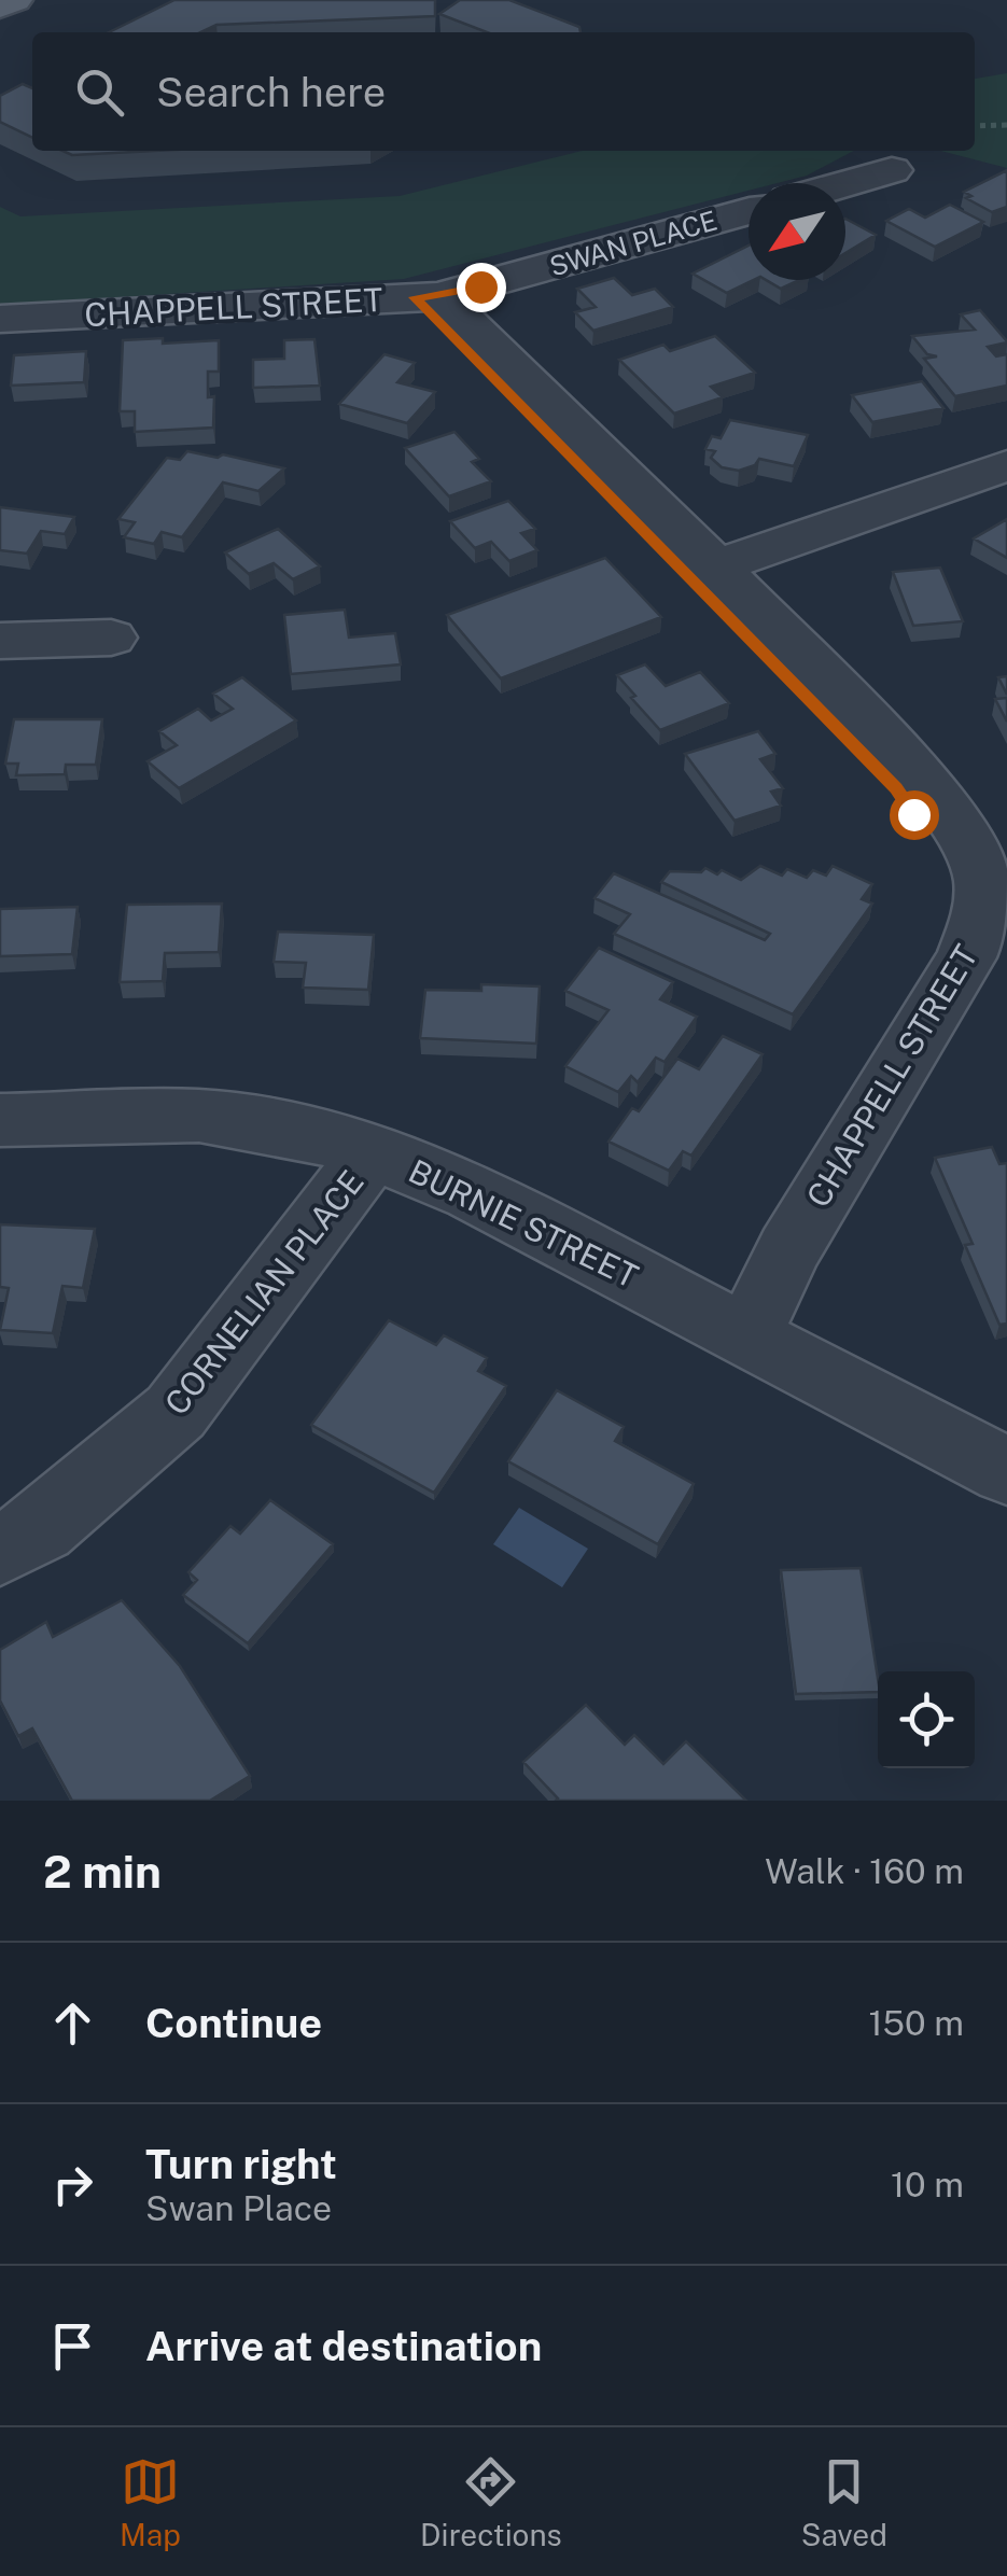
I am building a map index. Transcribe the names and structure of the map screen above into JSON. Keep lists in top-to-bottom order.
{
  "streets": {
    "street": [
      "SWAN PLACE",
      "CHAPPELL STREET",
      "BURNIE STREET",
      "CORNELIAN PLACE"
    ]
  },
  "crossings": [
    ["SWAN PLACE", "CHAPPELL STREET"],
    ["CHAPPELL STREET", "BURNIE STREET"],
    ["BURNIE STREET", "CORNELIAN PLACE"]
  ],
  "north": "bottom left",
  "page": {
    "search": "Search here",
    "heading": ["2 min", "Walk · 160 m"],
    "list": [
      ["Continue", "150 m"],
      ["Turn right", "Swan Place", "10 m"],
      "Arrive at destination"
    ],
    "nav": ["Map", "Directions", "Saved"]
  }
}
